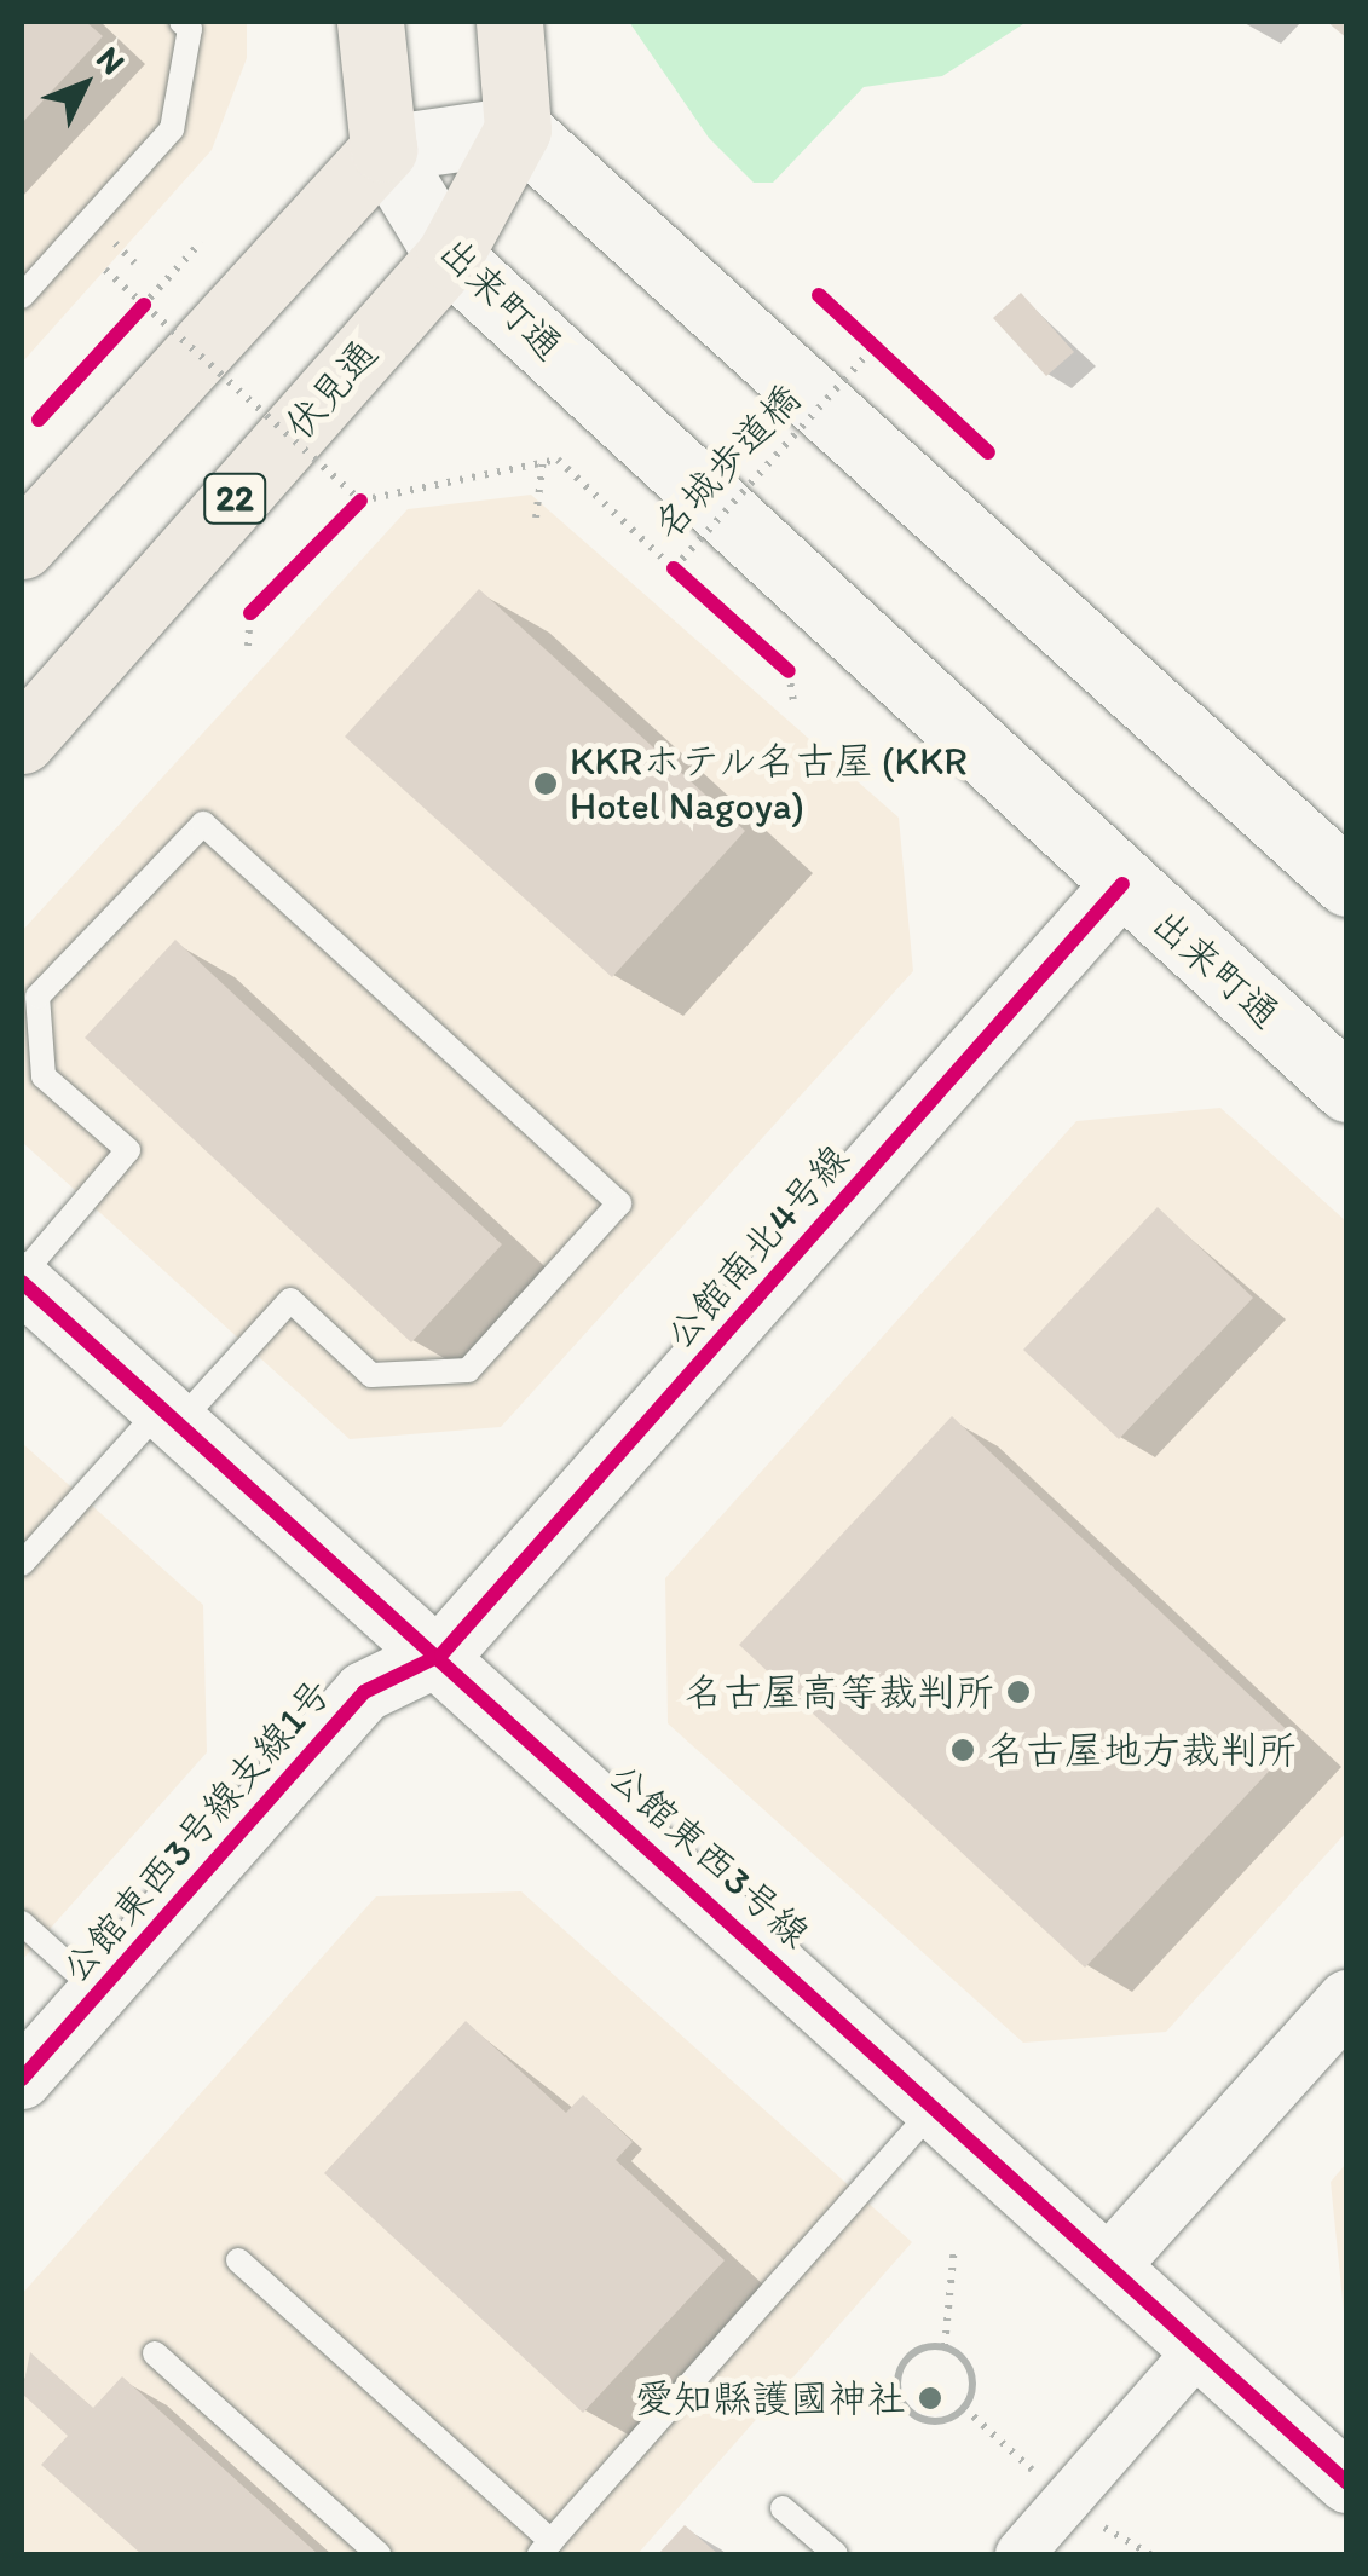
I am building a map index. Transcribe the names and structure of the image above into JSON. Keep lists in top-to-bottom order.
{
  "streets": {
    "highway": ["伏見通", "22"],
    "main road": ["出来町通"],
    "street": ["公館南北4号線", "公館東西3号線支線1号", "公館東西3号線"],
    "cycle path": ["名城歩道橋"]
  },
  "crossings": [
    ["出来町通", "伏見通"],
    ["出来町通", "公館南北4号線"],
    ["公館南北4号線", "公館東西3号線支線1号"],
    ["公館南北4号線", "公館東西3号線"],
    ["公館東西3号線支線1号", "公館東西3号線"]
  ],
  "places": [
    "KKRホテル名古屋 (KKR Hotel Nagoya)",
    "名古屋高等裁判所",
    "名古屋地方裁判所",
    "愛知縣護國神社"
  ],
  "north": "top right"
}
